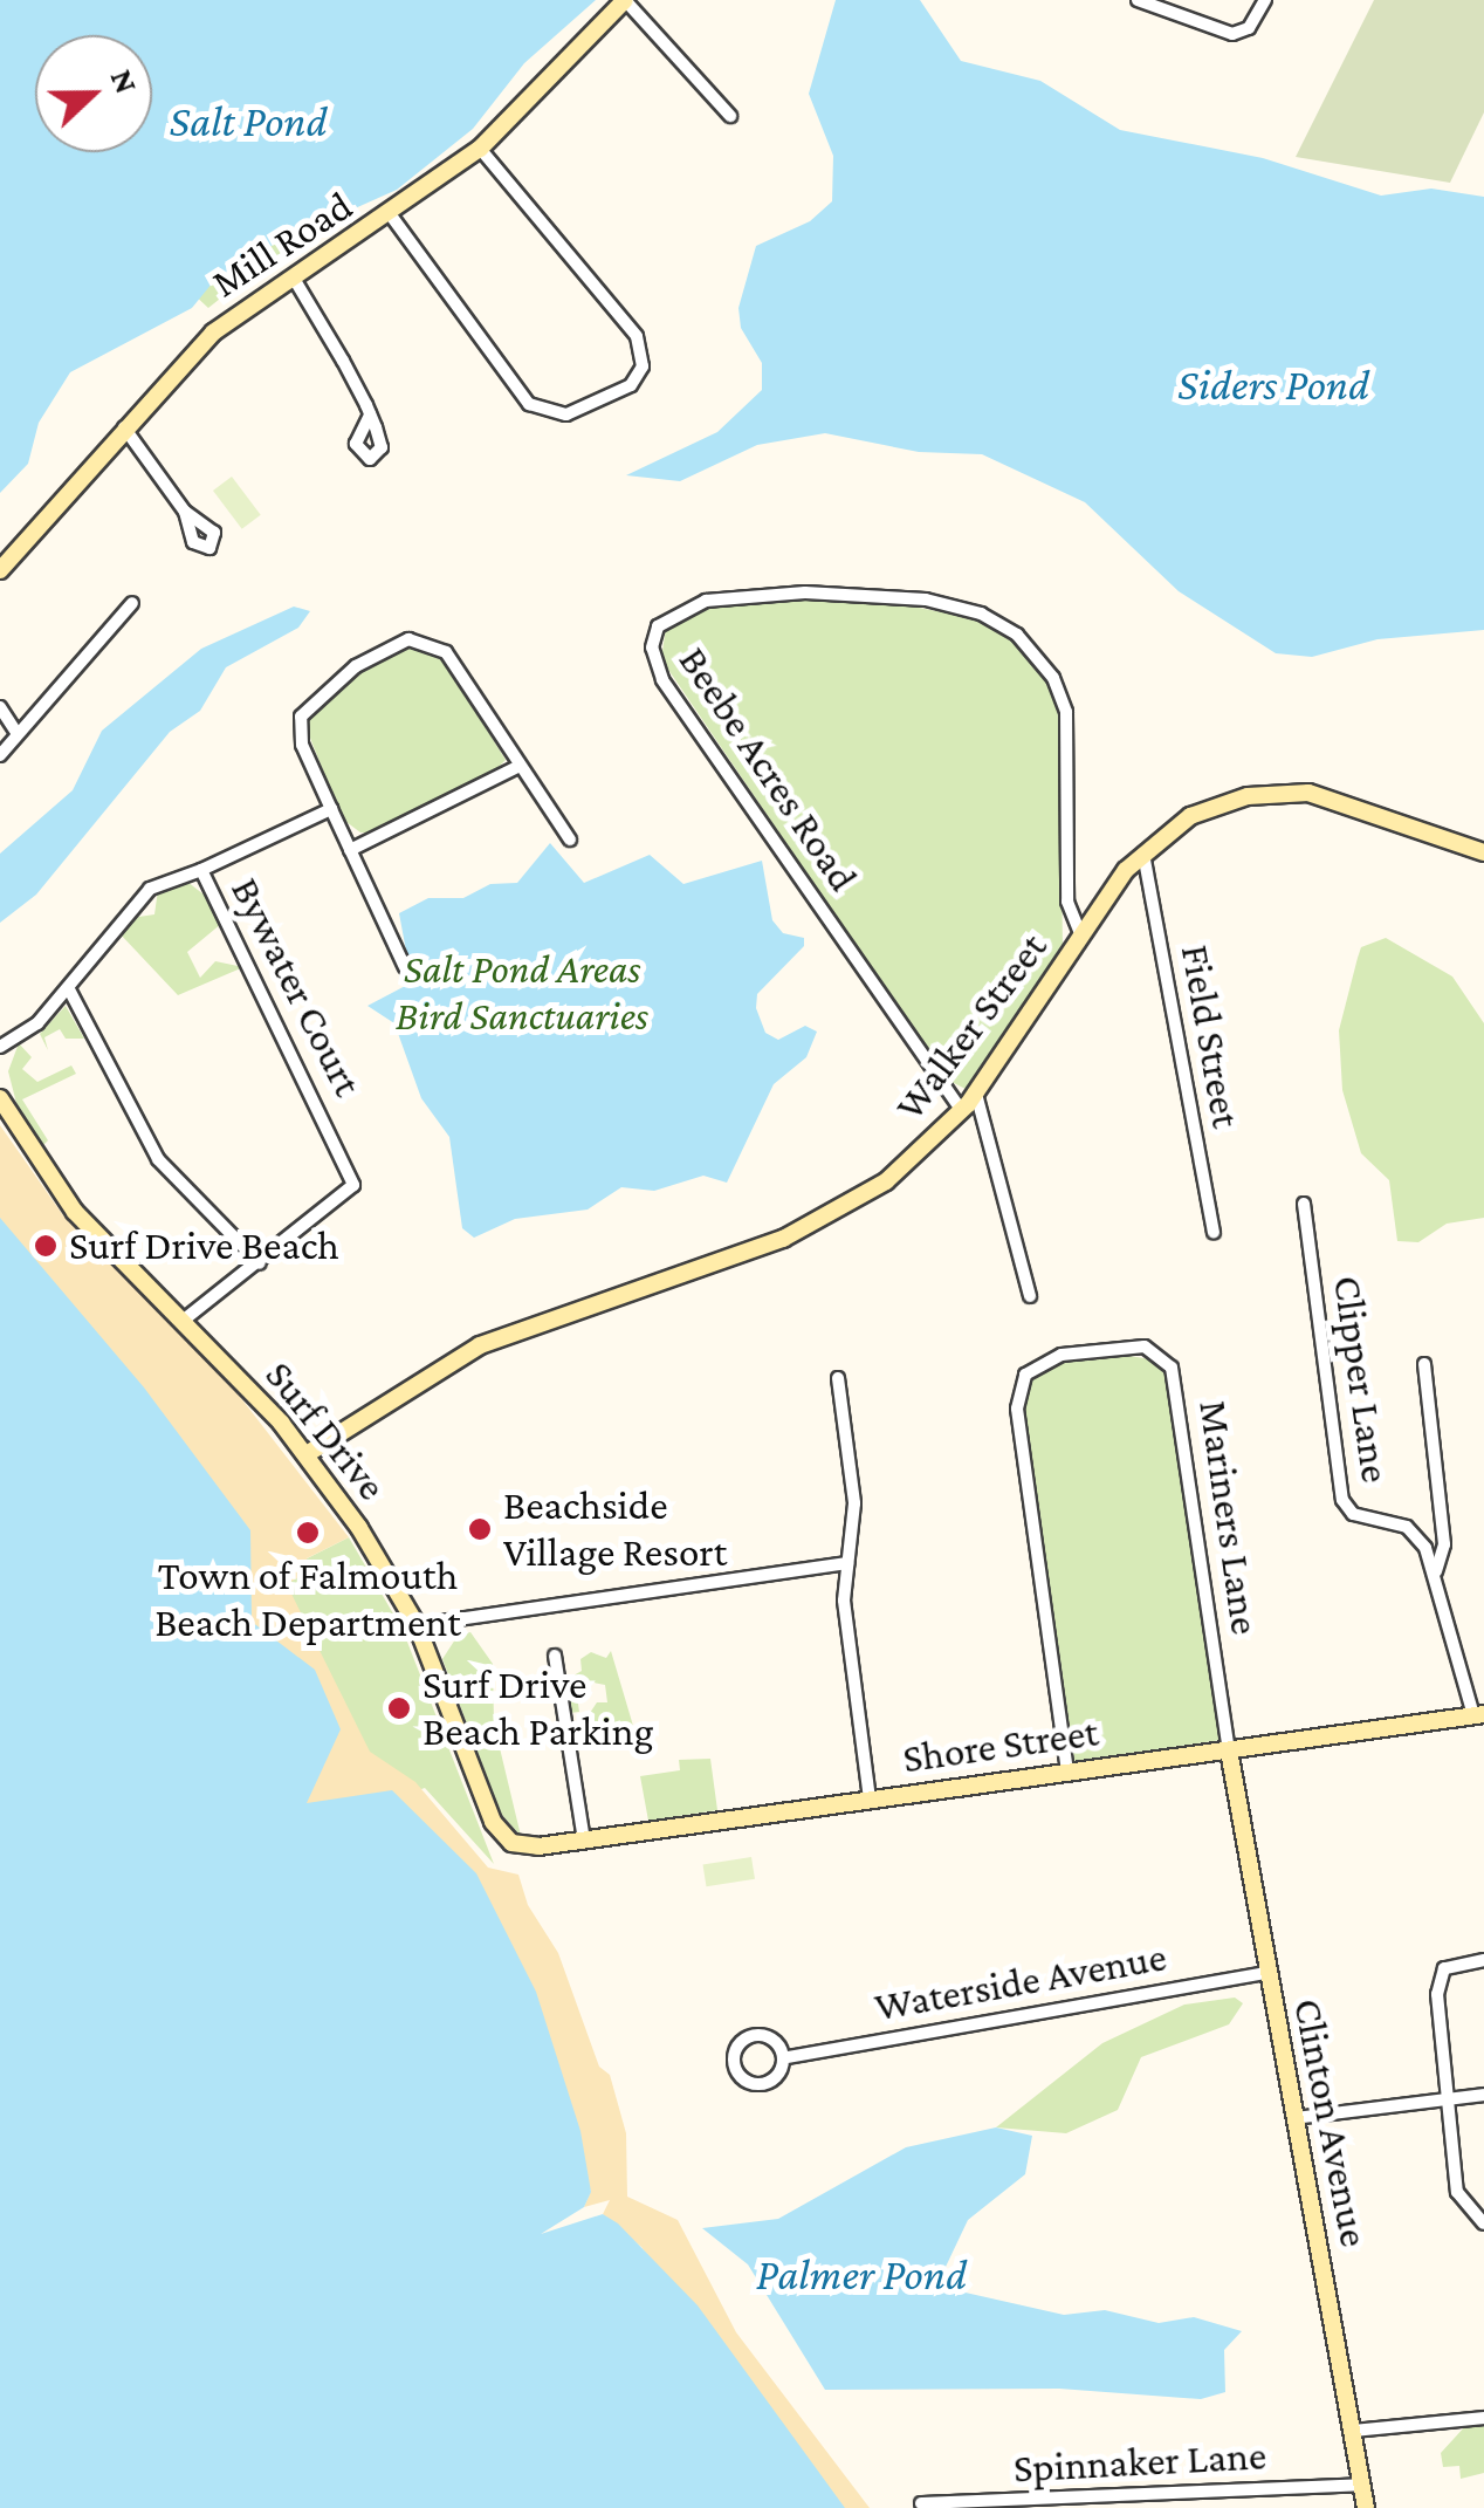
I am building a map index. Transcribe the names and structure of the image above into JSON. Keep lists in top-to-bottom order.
{
  "streets": {
    "street": [
      "Mill Road",
      "Beebe Acres Road",
      "Bywater Court",
      "Walker Street",
      "Field Street",
      "Clipper Lane",
      "Surf Drive",
      "Mariners Lane",
      "Shore Street",
      "Waterside Avenue",
      "Clinton Avenue",
      "Spinnaker Lane"
    ]
  },
  "crossings": [
    ["Beebe Acres Road", "Walker Street"],
    ["Bywater Court", "Surf Drive"],
    ["Walker Street", "Field Street"],
    ["Walker Street", "Surf Drive"],
    ["Clipper Lane", "Shore Street"],
    ["Surf Drive", "Shore Street"],
    ["Mariners Lane", "Shore Street"],
    ["Mariners Lane", "Clinton Avenue"],
    ["Shore Street", "Clinton Avenue"],
    ["Waterside Avenue", "Clinton Avenue"],
    ["Clinton Avenue", "Spinnaker Lane"]
  ],
  "water": ["Salt Pond", "Siders Pond", "Palmer Pond"],
  "parks": ["Salt Pond Areas Bird Sanctuaries"],
  "places": [
    "Surf Drive Beach",
    "Beachside Village Resort",
    "Town of Falmouth Beach Department",
    "Surf Drive Beach Parking"
  ],
  "north": "right"
}
